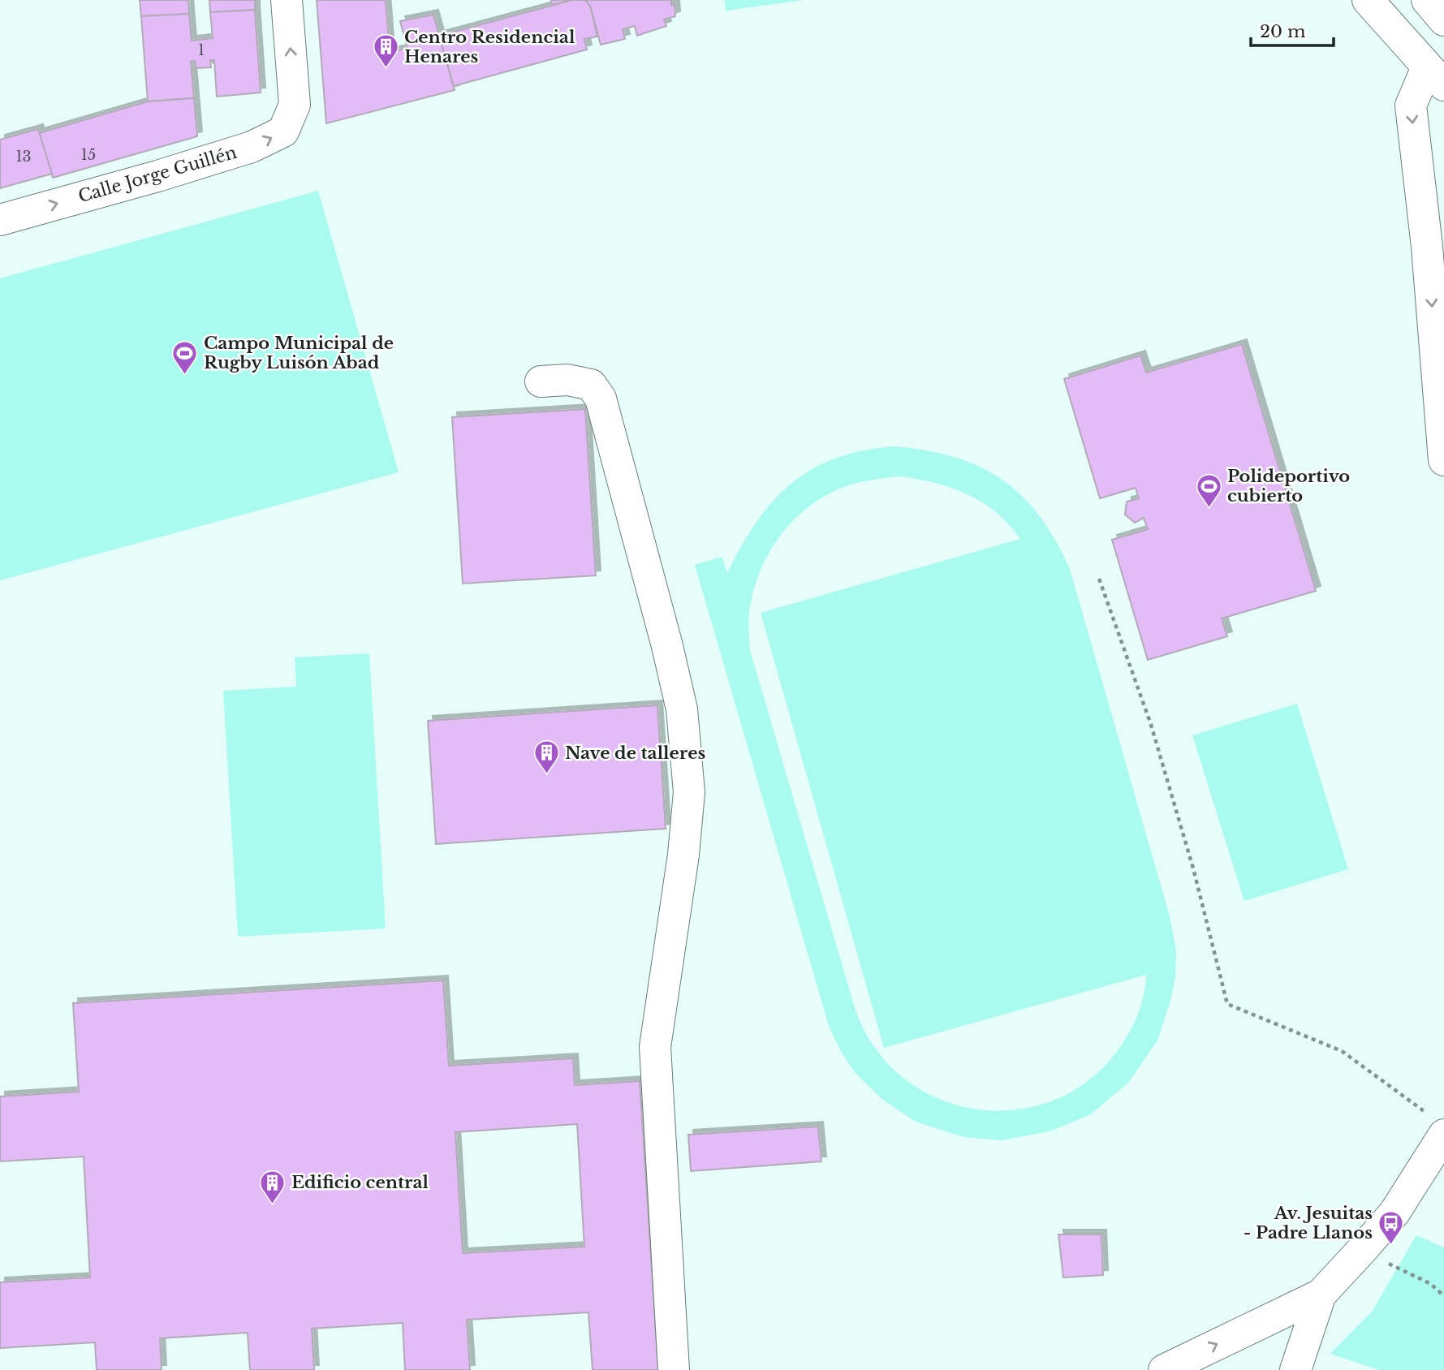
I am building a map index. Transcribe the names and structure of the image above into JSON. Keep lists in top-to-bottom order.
{
  "streets": {
    "street": ["Calle Jorge Guillén"]
  },
  "one_way": ["Calle Jorge Guillén"],
  "places": {
    "building": ["Centro Residencial Henares", "Nave de talleres", "Edificio central"],
    "sports": ["Campo Municipal de Rugby Luisón Abad", "Polideportivo cubierto"],
    "bus stop": ["Av. Jesuitas - Padre Llanos"]
  },
  "house_numbers": ["1", "15", "13"],
  "scale_bar": "20 m"
}
